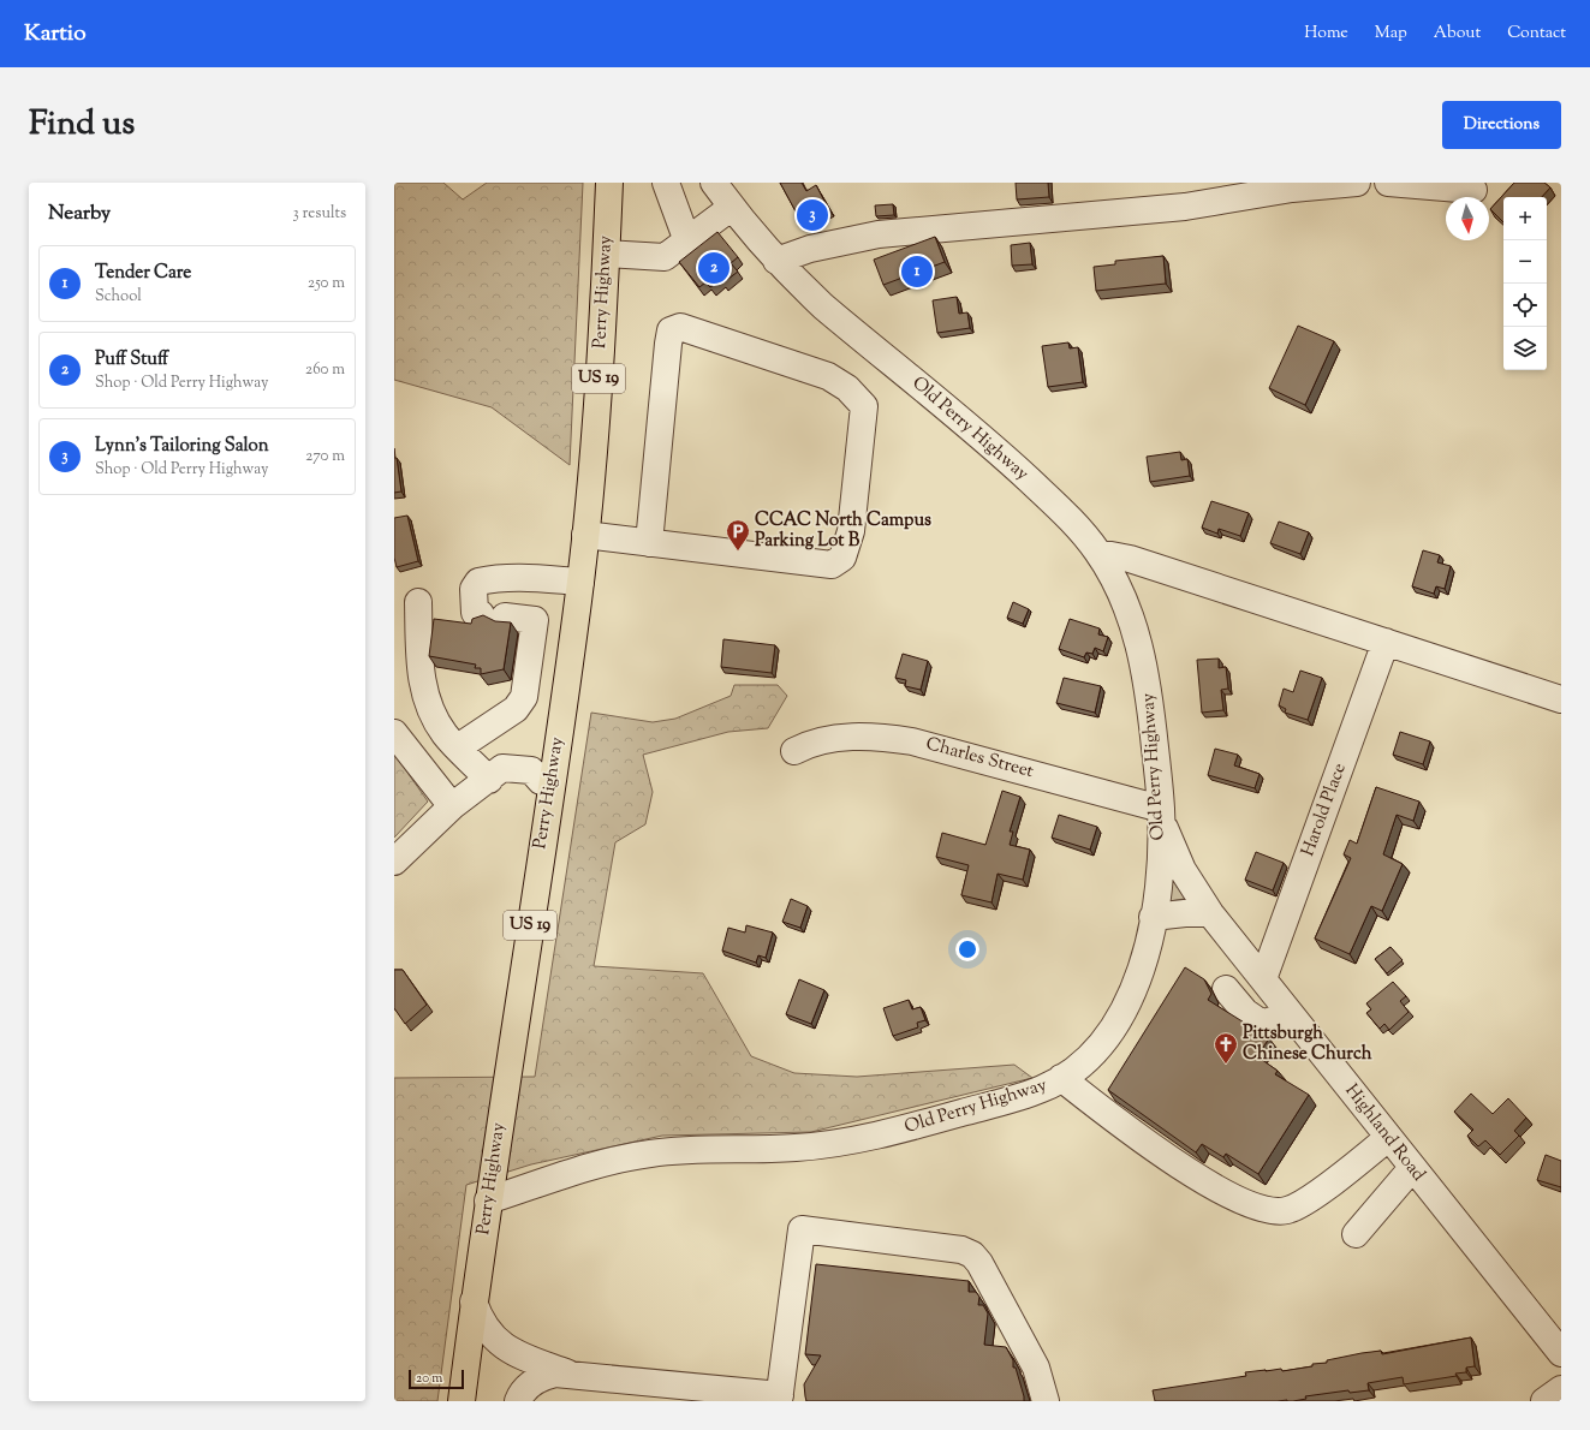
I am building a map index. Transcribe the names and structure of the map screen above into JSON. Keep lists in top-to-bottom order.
{
  "streets": {
    "main road": ["Perry Highway", "US 19"],
    "street": [
      "Old Perry Highway",
      "Charles Street",
      "Harold Place",
      "Highland Road"
    ]
  },
  "crossings": [
    ["Perry Highway", "Old Perry Highway"],
    ["Old Perry Highway", "Charles Street"],
    ["Old Perry Highway", "Highland Road"],
    ["Charles Street", "Highland Road"],
    ["Harold Place", "Highland Road"]
  ],
  "places": {
    "parking": ["CCAC North Campus Parking Lot B"],
    "church": ["Pittsburgh Chinese Church"]
  },
  "scale_bar": "20 m",
  "north": "bottom",
  "page": {
    "header": "Kartio",
    "nav": [
      "Home",
      "Map",
      "About",
      "Contact"
    ],
    "title": "Find us",
    "buttons": "Directions",
    "heading": ["Nearby", "3 results"],
    "map_buttons": ["+", "−"],
    "pins": ["3", "2", "1"],
    "list": [
      {
        "mark": "1",
        "name": "Tender Care",
        "note": "School",
        "value": "250 m"
      },
      {
        "mark": "2",
        "name": "Puff Stuff",
        "note": "Shop · Old Perry Highway",
        "value": "260 m"
      },
      {
        "mark": "3",
        "name": "Lynn's Tailoring Salon",
        "note": "Shop · Old Perry Highway",
        "value": "270 m"
      }
    ],
    "scale": "20 m"
  }
}
